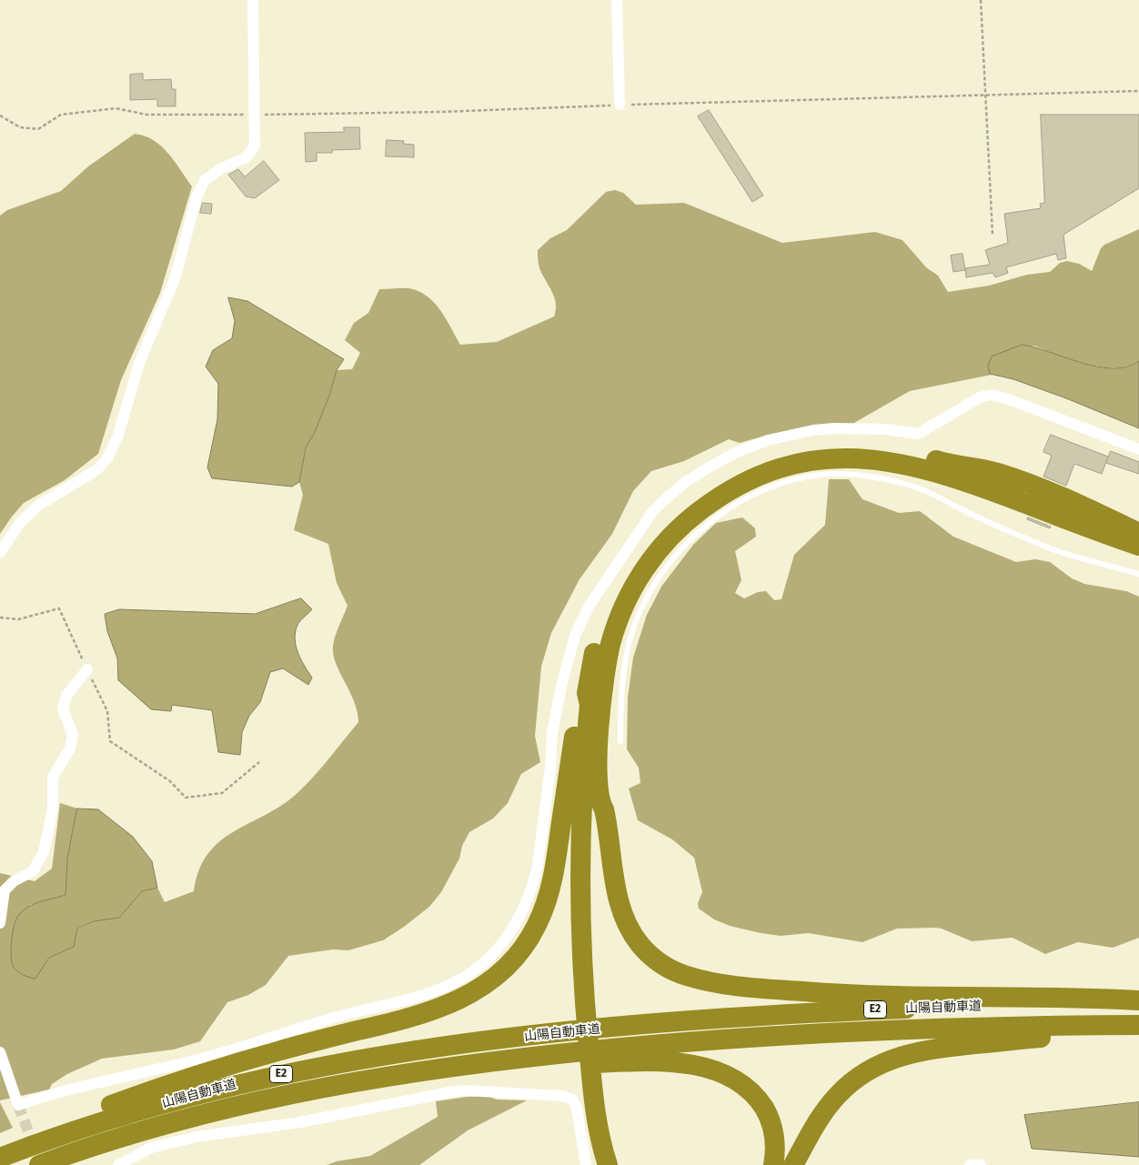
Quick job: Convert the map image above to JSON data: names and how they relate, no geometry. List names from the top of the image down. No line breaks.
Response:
{"streets":{"highway":["山陽自動車道","E2"]}}
